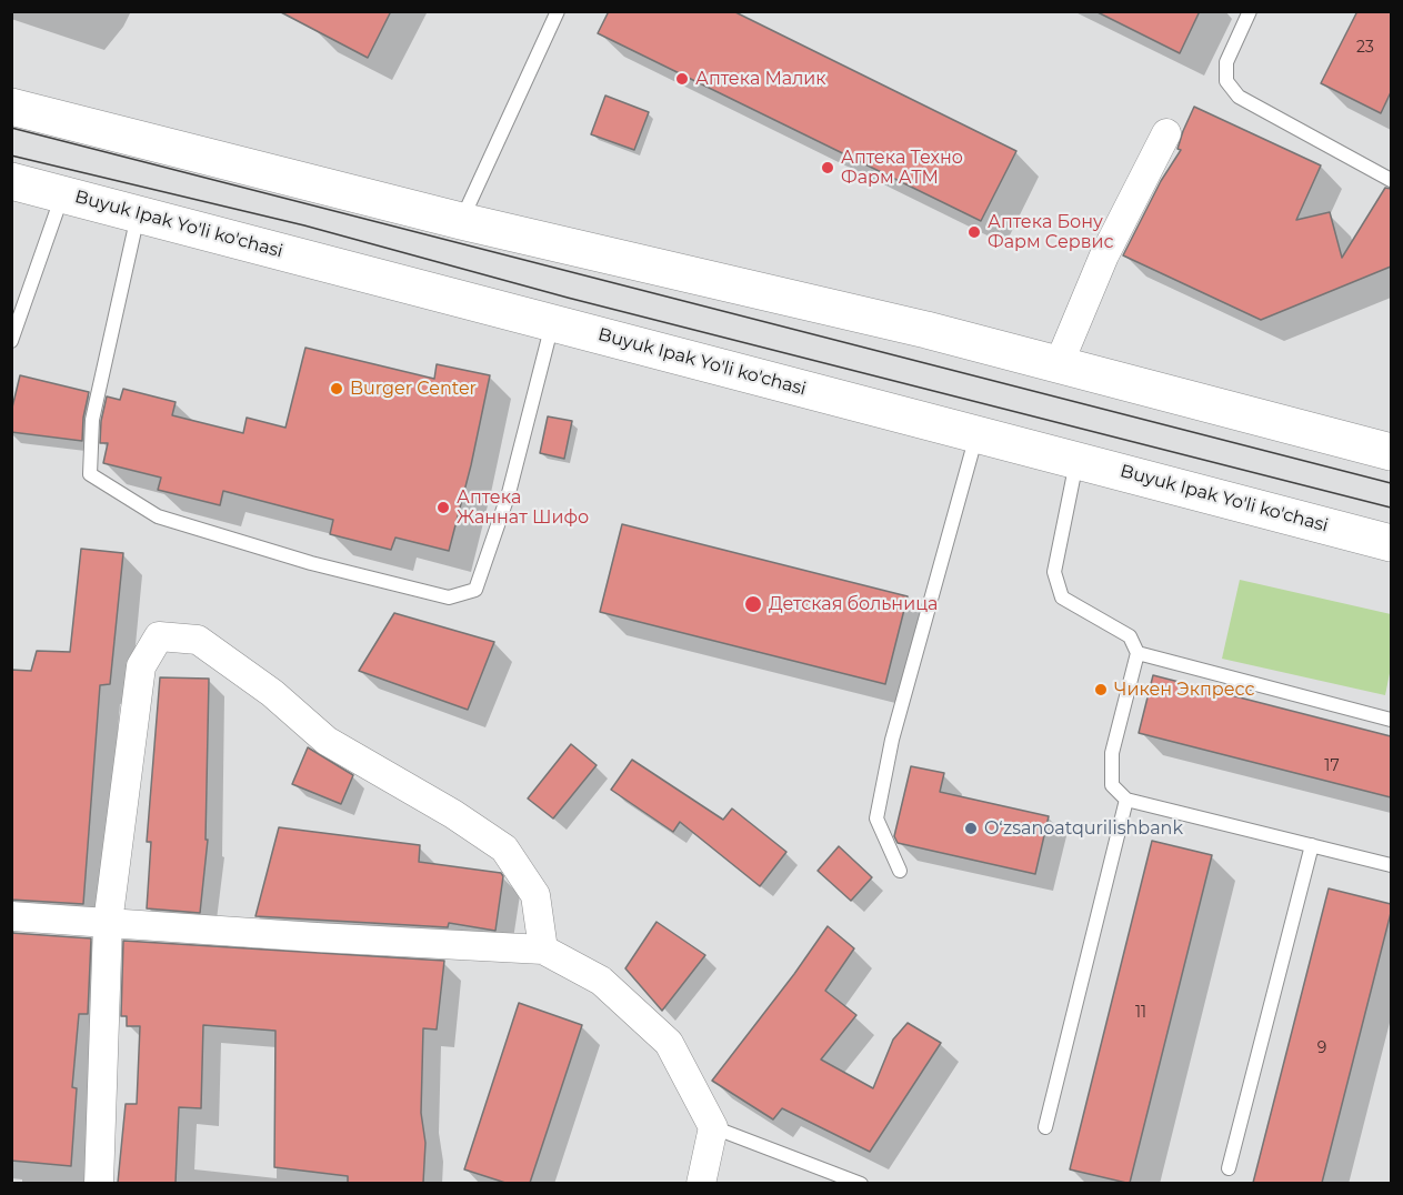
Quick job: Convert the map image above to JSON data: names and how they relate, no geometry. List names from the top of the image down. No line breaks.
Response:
{"streets":{"main road":["Buyuk Ipak Yo'li ko'chasi"]},"places":["Аптека Малик","Аптека Техно Фарм АТМ","Аптека Бону Фарм Сервис","Burger Center","Аптека Жаннат Шифо","Детская больница","Чикен Экпресс","Oʻzsanoatqurilishbank"],"house_numbers":["23","17","11","9"]}
